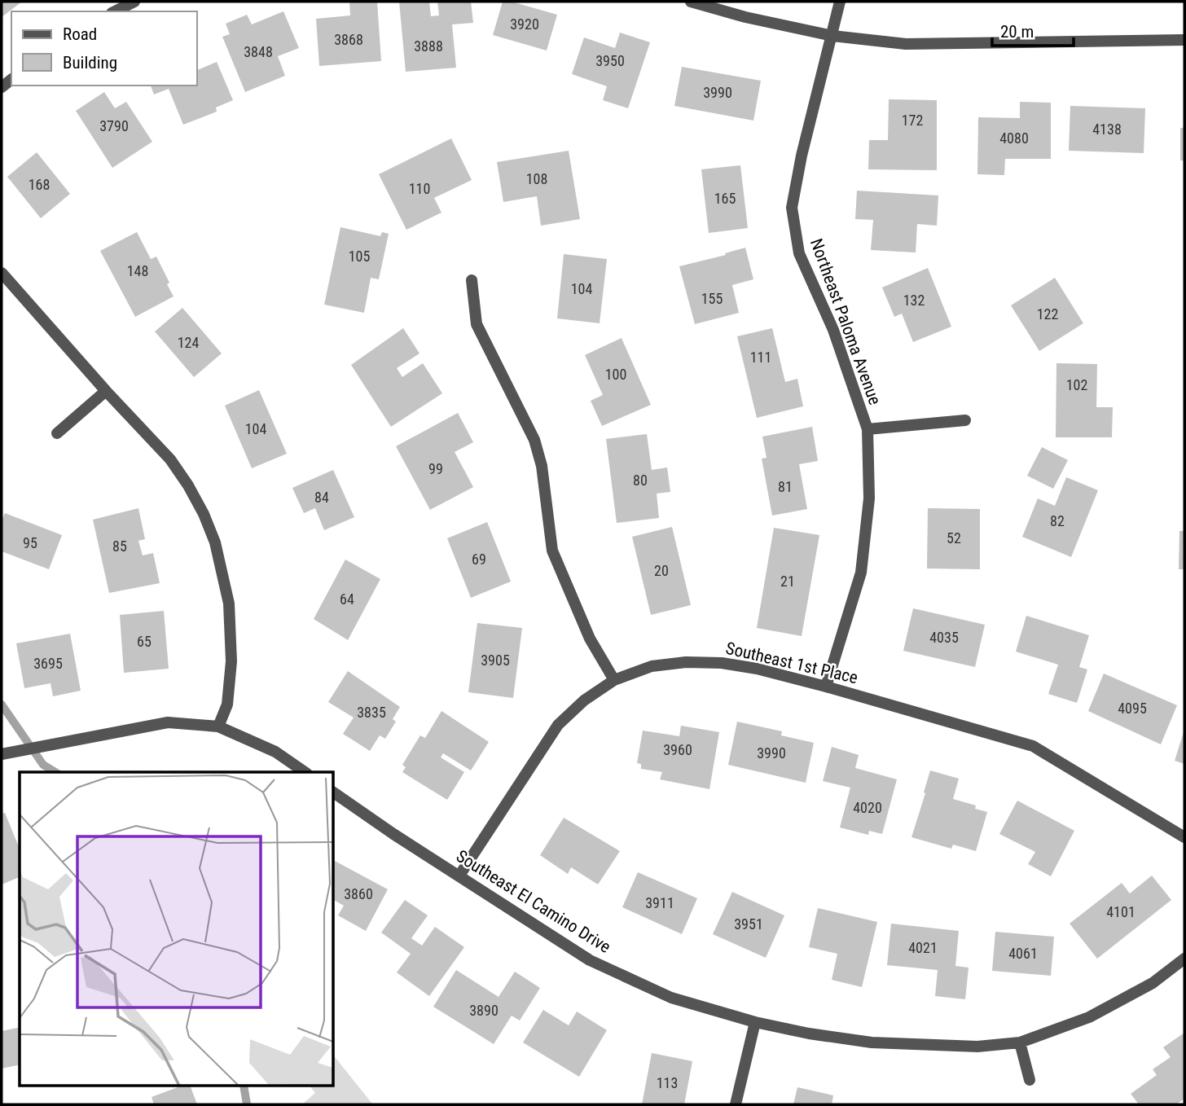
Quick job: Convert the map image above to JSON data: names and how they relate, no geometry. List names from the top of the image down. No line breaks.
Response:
{"streets":{"street":["Northeast Paloma Avenue","Southeast 1st Place","Southeast El Camino Drive"]},"crossings":[["Northeast Paloma Avenue","Southeast 1st Place"],["Southeast 1st Place","Southeast El Camino Drive"]],"house_numbers":["3920","3868","3888","3848","3950","3990","172","3790","4138","4080","108","168","110","165","105","148","104","155","132","122","124","111","100","102","104","99","80","81","84","82","52","95","85","69","20","21","64","4035","65","3905","3695","4095","3835","3960","3990","4020","3860","3911","4101","3951","4021","4061","3890","113"],"legend":["Road","Building"],"scale_bar":"20 m"}
